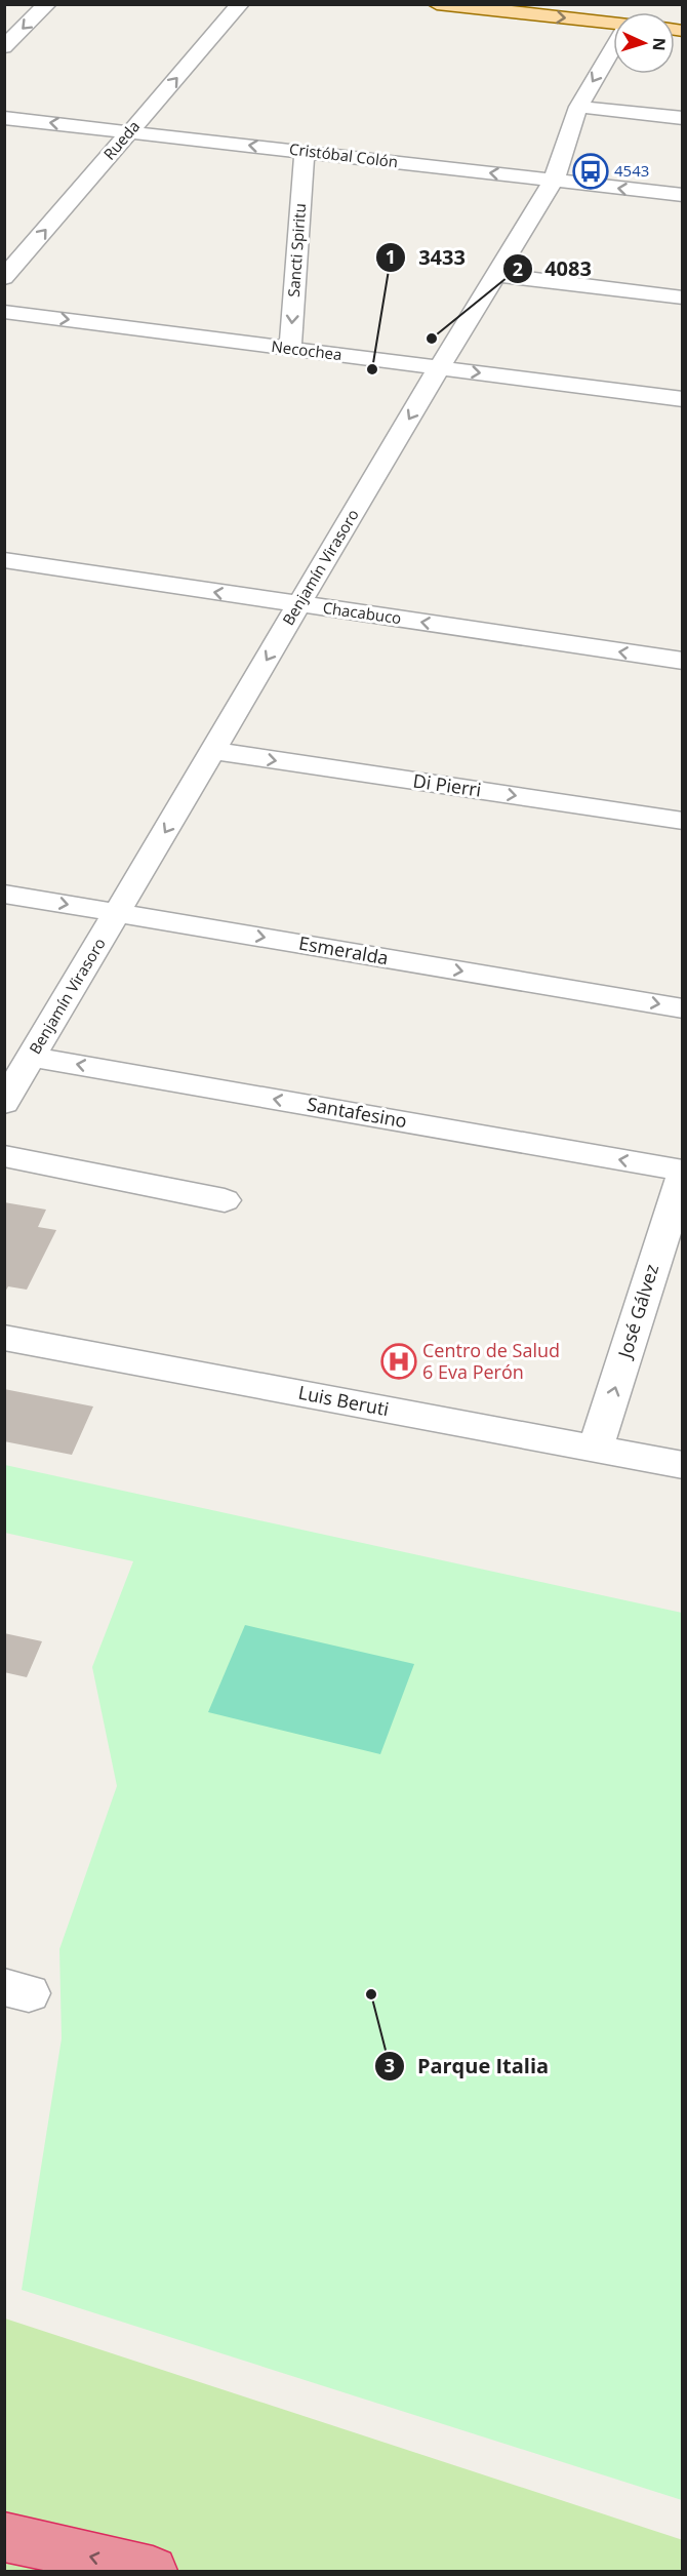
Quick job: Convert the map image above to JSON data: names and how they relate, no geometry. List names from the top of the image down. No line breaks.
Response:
{"streets":{"street":["Rueda","Cristóbal Colón","Sancti Spiritu","Necochea","Benjamín Virasoro","Chacabuco","Di Pierri","Esmeralda","Santafesino","José Gálvez","Luis Beruti"]},"crossings":[["Rueda","Cristóbal Colón"],["Cristóbal Colón","Sancti Spiritu"],["Cristóbal Colón","Benjamín Virasoro"],["Sancti Spiritu","Necochea"],["Necochea","Benjamín Virasoro"],["Benjamín Virasoro","Chacabuco"],["Benjamín Virasoro","Di Pierri"],["Benjamín Virasoro","Esmeralda"],["Benjamín Virasoro","Santafesino"],["Santafesino","José Gálvez"],["José Gálvez","Luis Beruti"]],"one_way":["Rueda","Sancti Spiritu","Benjamín Virasoro","Chacabuco","Di Pierri","José Gálvez"],"places":{"bus stop":["4543"],"other":["4083","3433","Parque Italia"],"hospital":["Centro de Salud 6 Eva Perón"]},"north":"right"}
